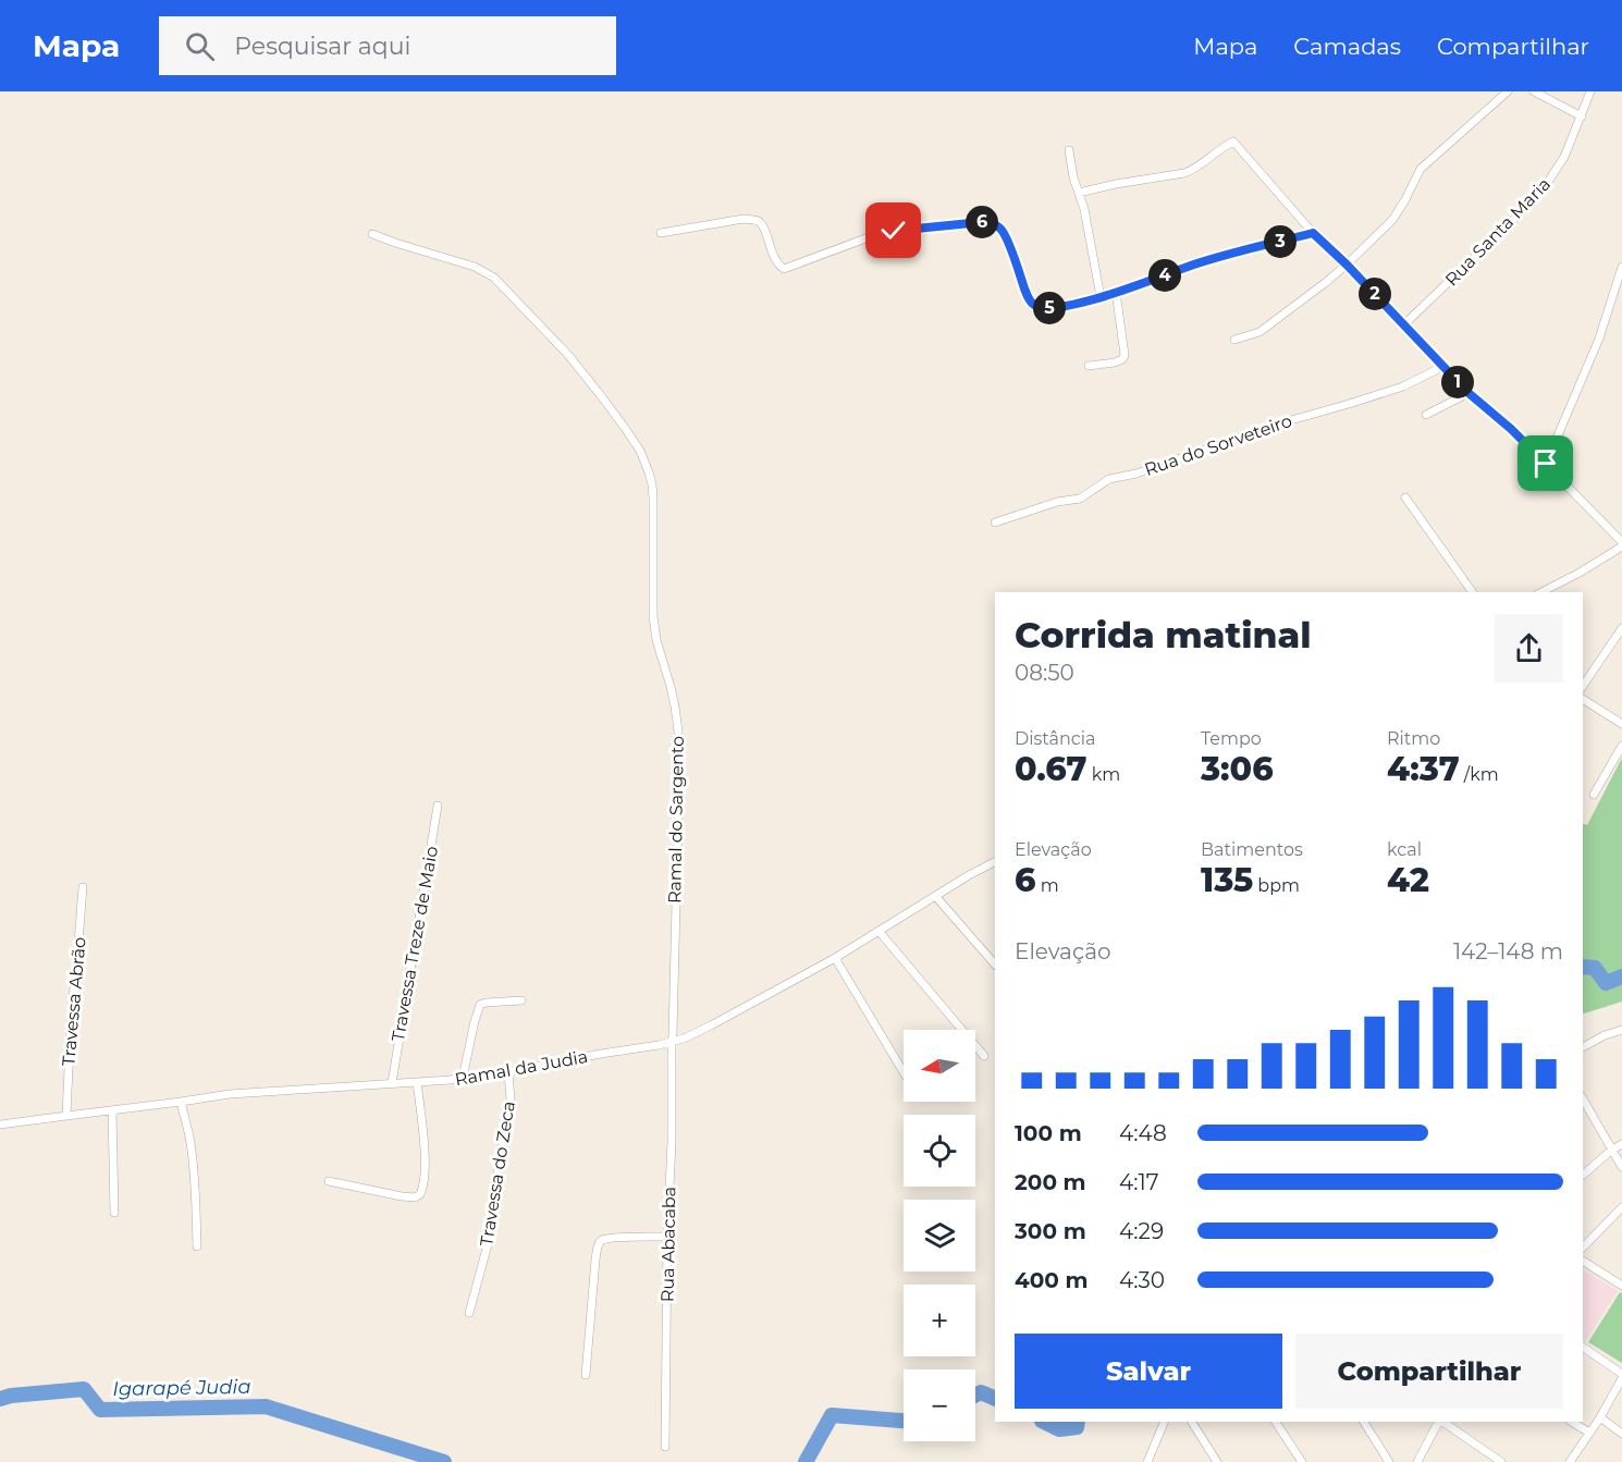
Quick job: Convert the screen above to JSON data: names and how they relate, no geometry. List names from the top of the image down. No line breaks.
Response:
{"streets":{"street":["Rua Santa Maria","Rua do Sorveteiro","Ramal do Sargento","Travessa Treze de Maio","Travessa Abrão","Ramal da Judia","Travessa do Zeca","Rua Abacaba"]},"crossings":[["Ramal do Sargento","Ramal da Judia"],["Ramal do Sargento","Rua Abacaba"],["Travessa Treze de Maio","Ramal da Judia"],["Travessa Abrão","Ramal da Judia"],["Ramal da Judia","Travessa do Zeca"],["Ramal da Judia","Rua Abacaba"]],"water":["Igarapé Judia"],"north":"left","page":{"header":"Mapa","search":"Pesquisar aqui","nav":["Mapa","Camadas","Compartilhar"],"pins":["6","3","4","2","5","1"],"heading":["Corrida matinal","08:50"],"stats":[["Distância","0.67 km"],["Tempo","3:06"],["Ritmo","4:37 /km"],["Elevação","6 m"],["Batimentos","135 bpm"],["kcal","42"]],"chart":["Elevação","142–148 m"],"map_buttons":["+","−"],"list":[{"name":"100 m","note":"4:48"},{"name":"200 m","note":"4:17"},{"name":"300 m","note":"4:29"},{"name":"400 m","note":"4:30"}],"buttons":["Salvar","Compartilhar"]}}
